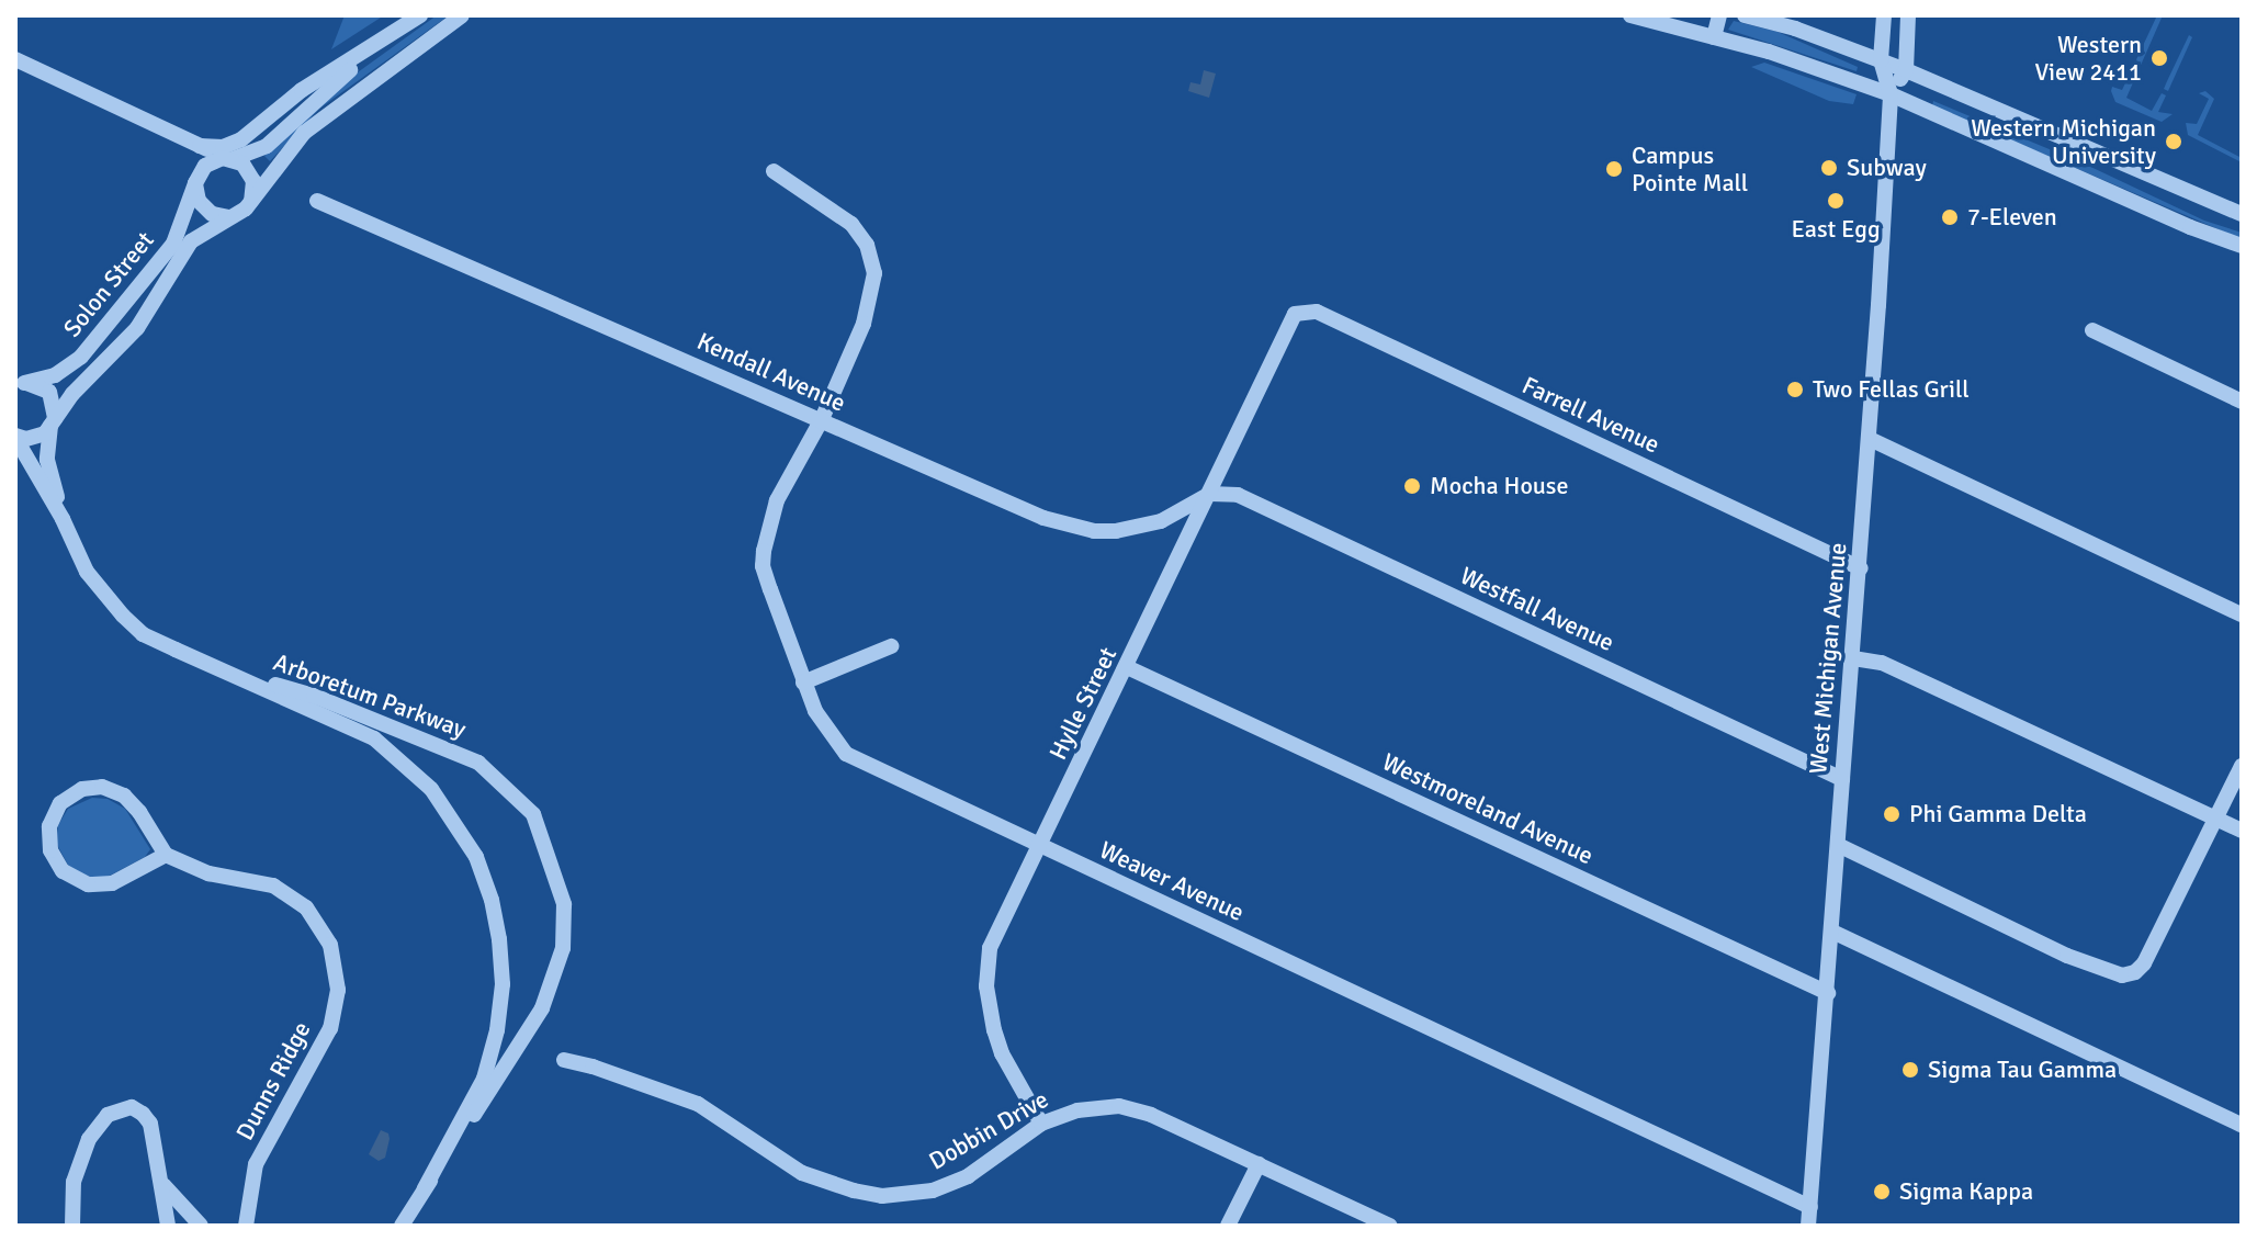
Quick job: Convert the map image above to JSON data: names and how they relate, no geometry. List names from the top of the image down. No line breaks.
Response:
{"streets":{"street":["Solon Street","Kendall Avenue","Farrell Avenue","Westfall Avenue","West Michigan Avenue","Arboretum Parkway","Hylle Street","Westmoreland Avenue","Weaver Avenue","Dunns Ridge","Dobbin Drive"]},"crossings":[["Solon Street","Arboretum Parkway"],["Kendall Avenue","Westfall Avenue"],["Kendall Avenue","Hylle Street"],["Kendall Avenue","Weaver Avenue"],["Farrell Avenue","West Michigan Avenue"],["Farrell Avenue","Hylle Street"],["Westfall Avenue","West Michigan Avenue"],["Westfall Avenue","Hylle Street"],["West Michigan Avenue","Westmoreland Avenue"],["West Michigan Avenue","Weaver Avenue"],["Hylle Street","Westmoreland Avenue"],["Hylle Street","Weaver Avenue"],["Hylle Street","Dobbin Drive"]],"places":["Western View 2411","Western Michigan University","Subway","Campus Pointe Mall","East Egg","7-Eleven","Two Fellas Grill","Mocha House","Phi Gamma Delta","Sigma Tau Gamma","Sigma Kappa"]}
